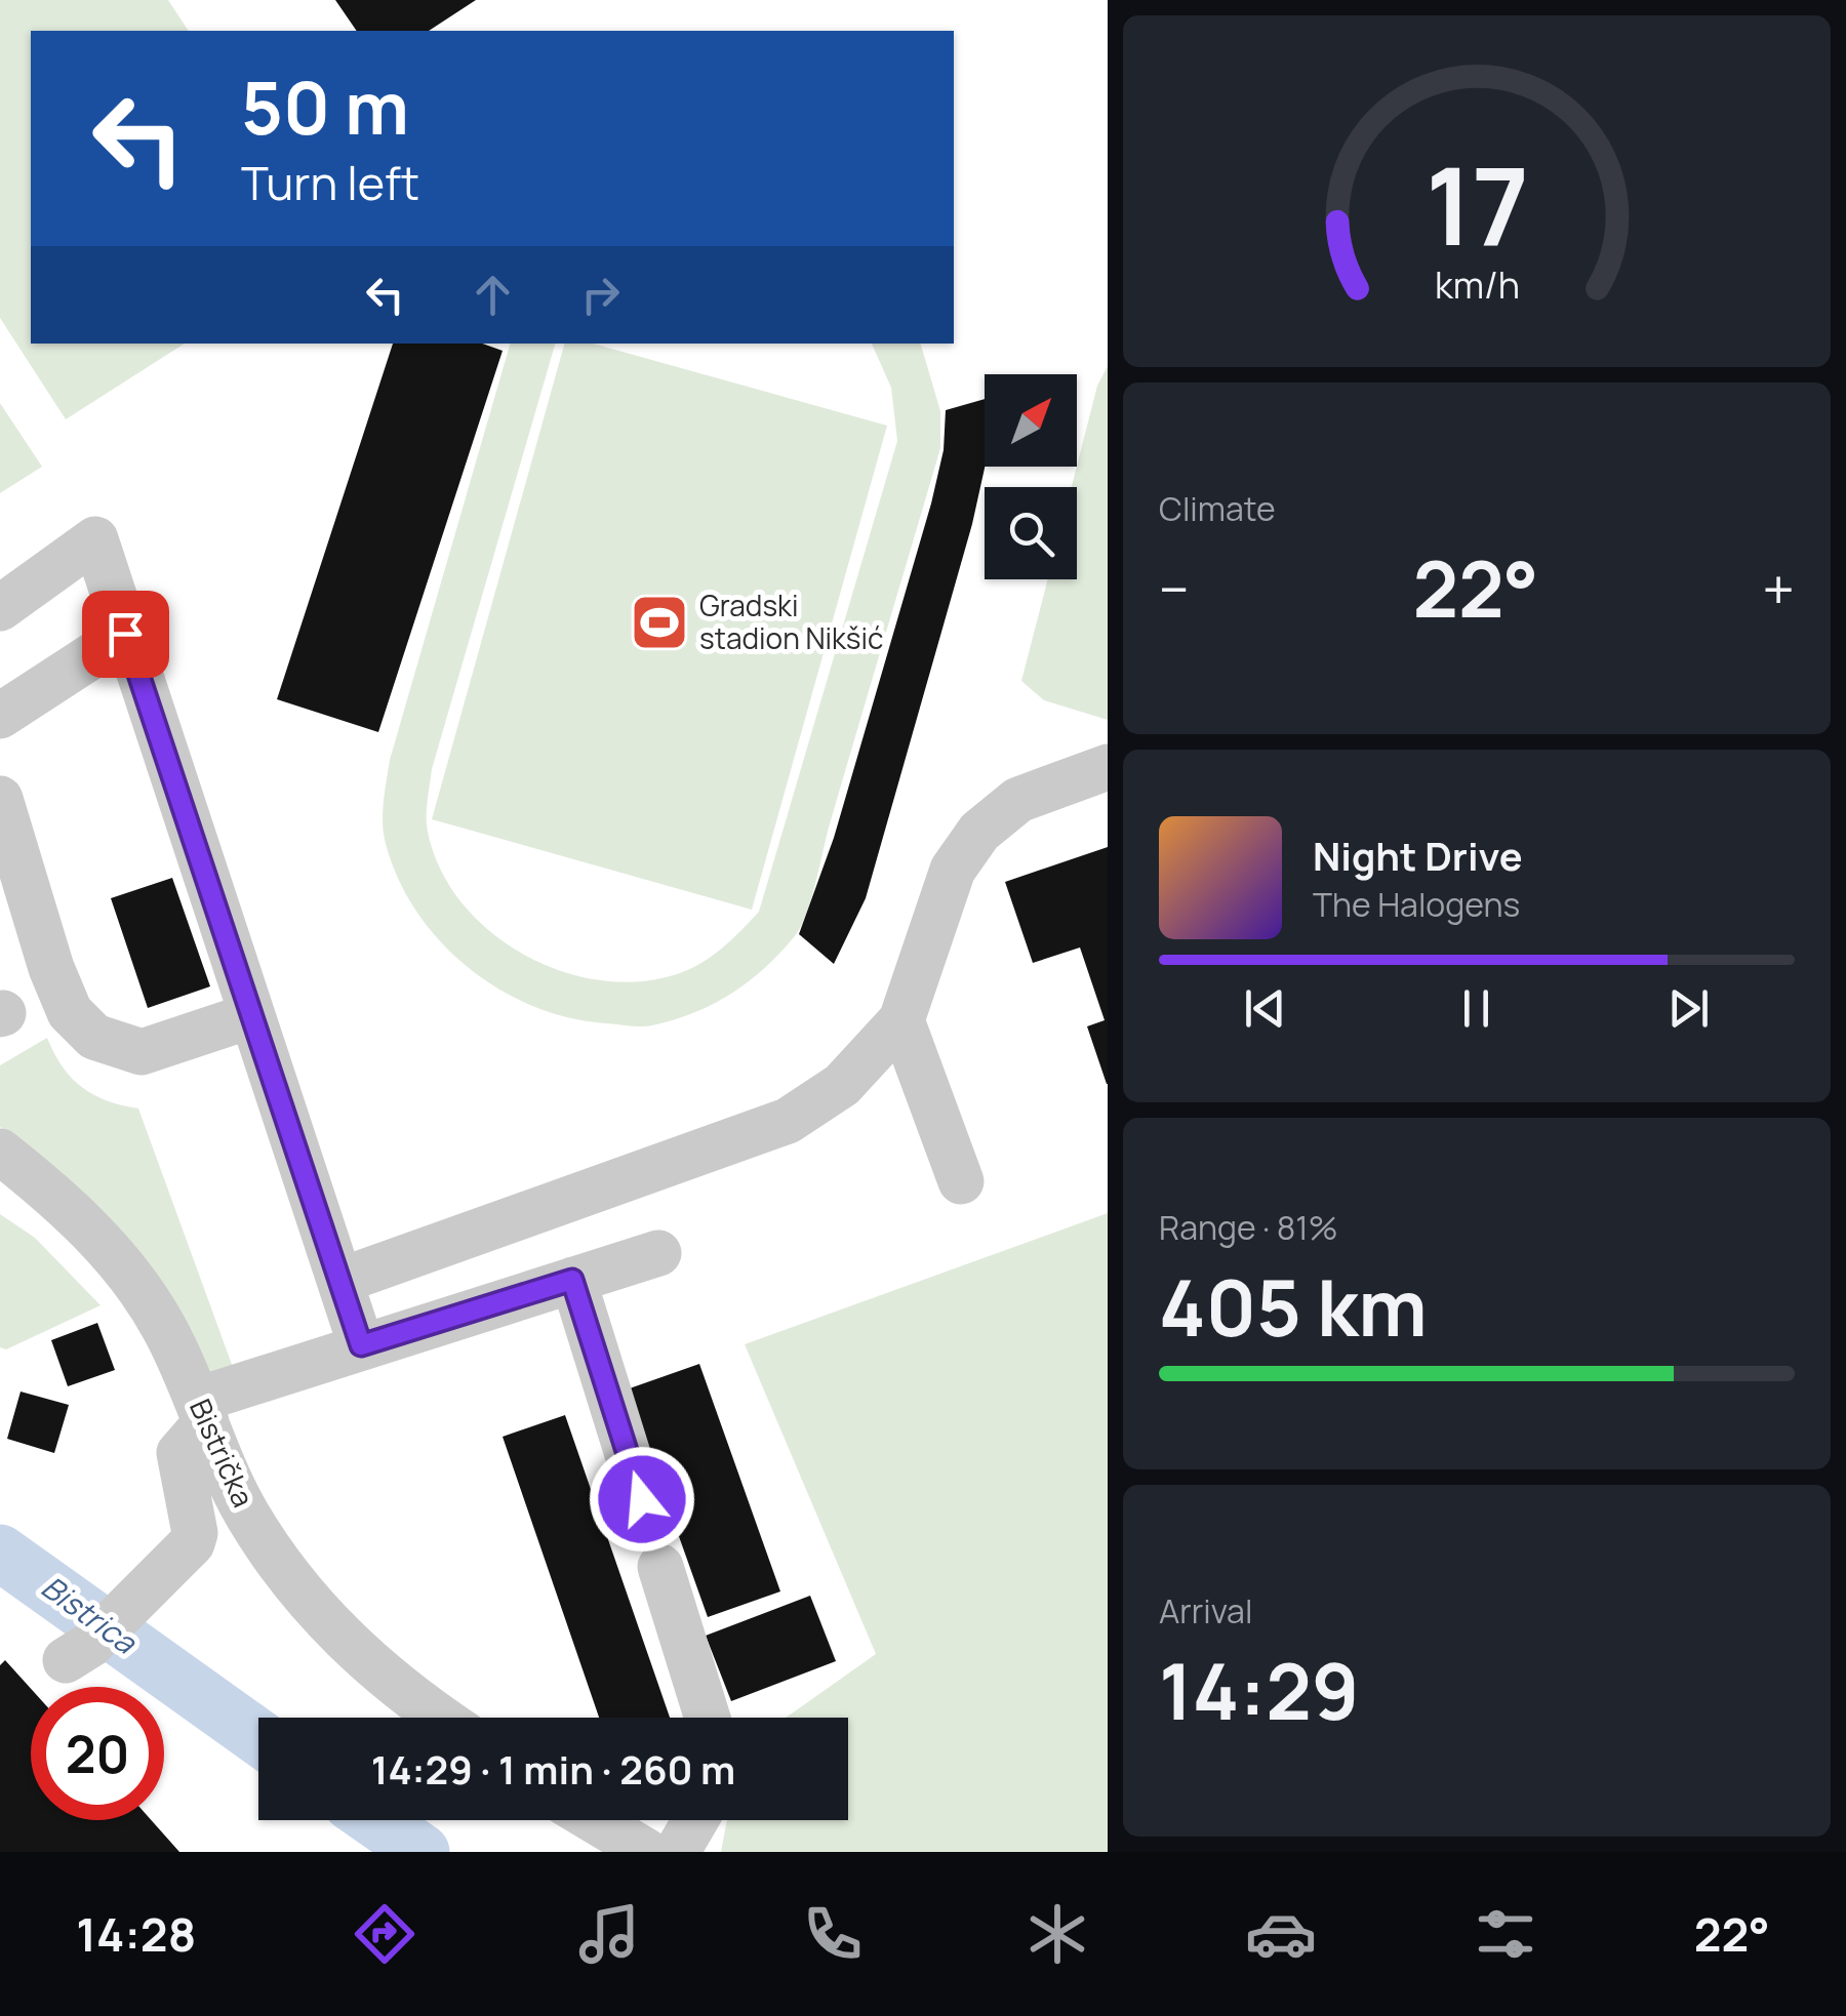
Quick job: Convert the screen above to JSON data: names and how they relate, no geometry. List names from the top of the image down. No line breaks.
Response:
{"streets":{"street":["Bistrička"]},"water":["Bistrica"],"places":{"sports":["Gradski stadion Nikšić"]},"north":"top right","page":{"turn":["50 m","Turn left"],"tile":["Climate",["Range · 81%","405 km"],["Arrival","14:29"]],"heat":["−","22°","+"],"song":["Night Drive","The Halogens"],"limit":"20","trip":"14:29 · 1 min · 260 m","tabs":["14:28","22°"],"gauge":["17","km/h"]}}
